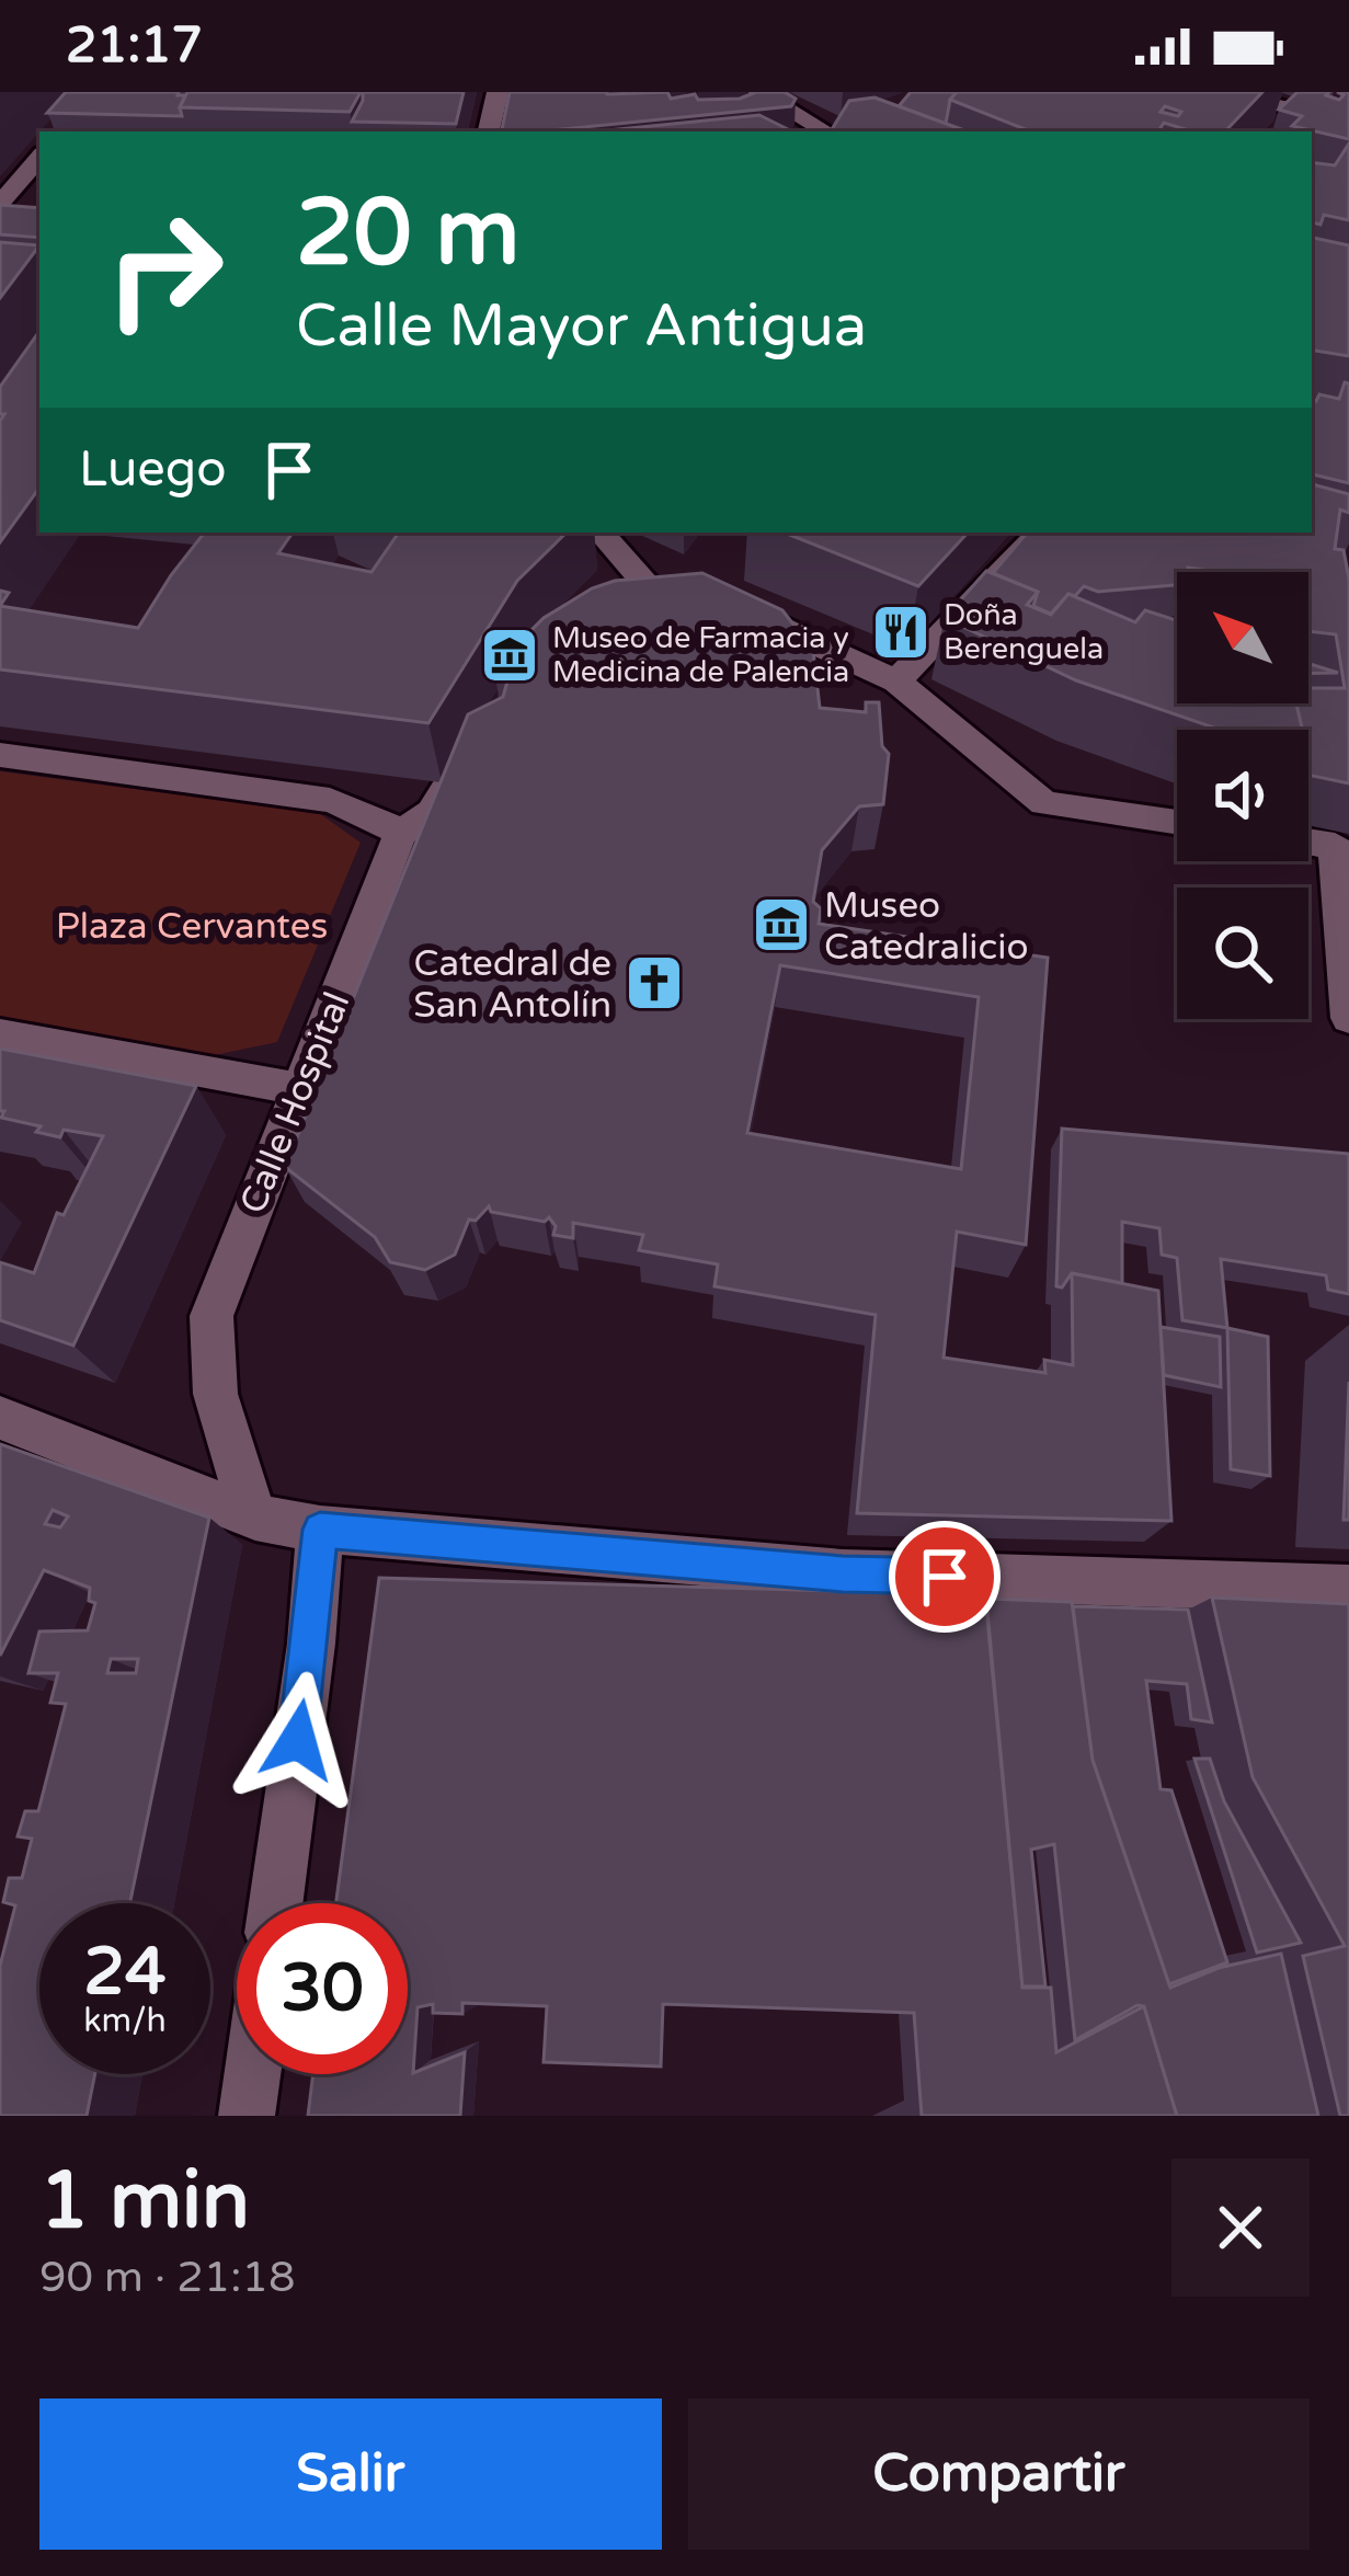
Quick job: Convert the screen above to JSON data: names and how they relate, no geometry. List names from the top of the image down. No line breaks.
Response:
{"streets":{"street":["Calle Hospital"]},"parks":["Plaza Cervantes"],"places":{"restaurant":["Doña Berenguela"],"museum":["Museo de Farmacia y Medicina de Palencia","Museo Catedralicio"],"church":["Catedral de San Antolín"]},"north":"top left","page":{"status":"21:17","turn":["20 m","Calle Mayor Antigua"],"then":"Luego","speed":"24 km/h","limit":"30","heading":["1 min","90 m · 21:18"],"buttons":["Salir","Compartir"]}}
